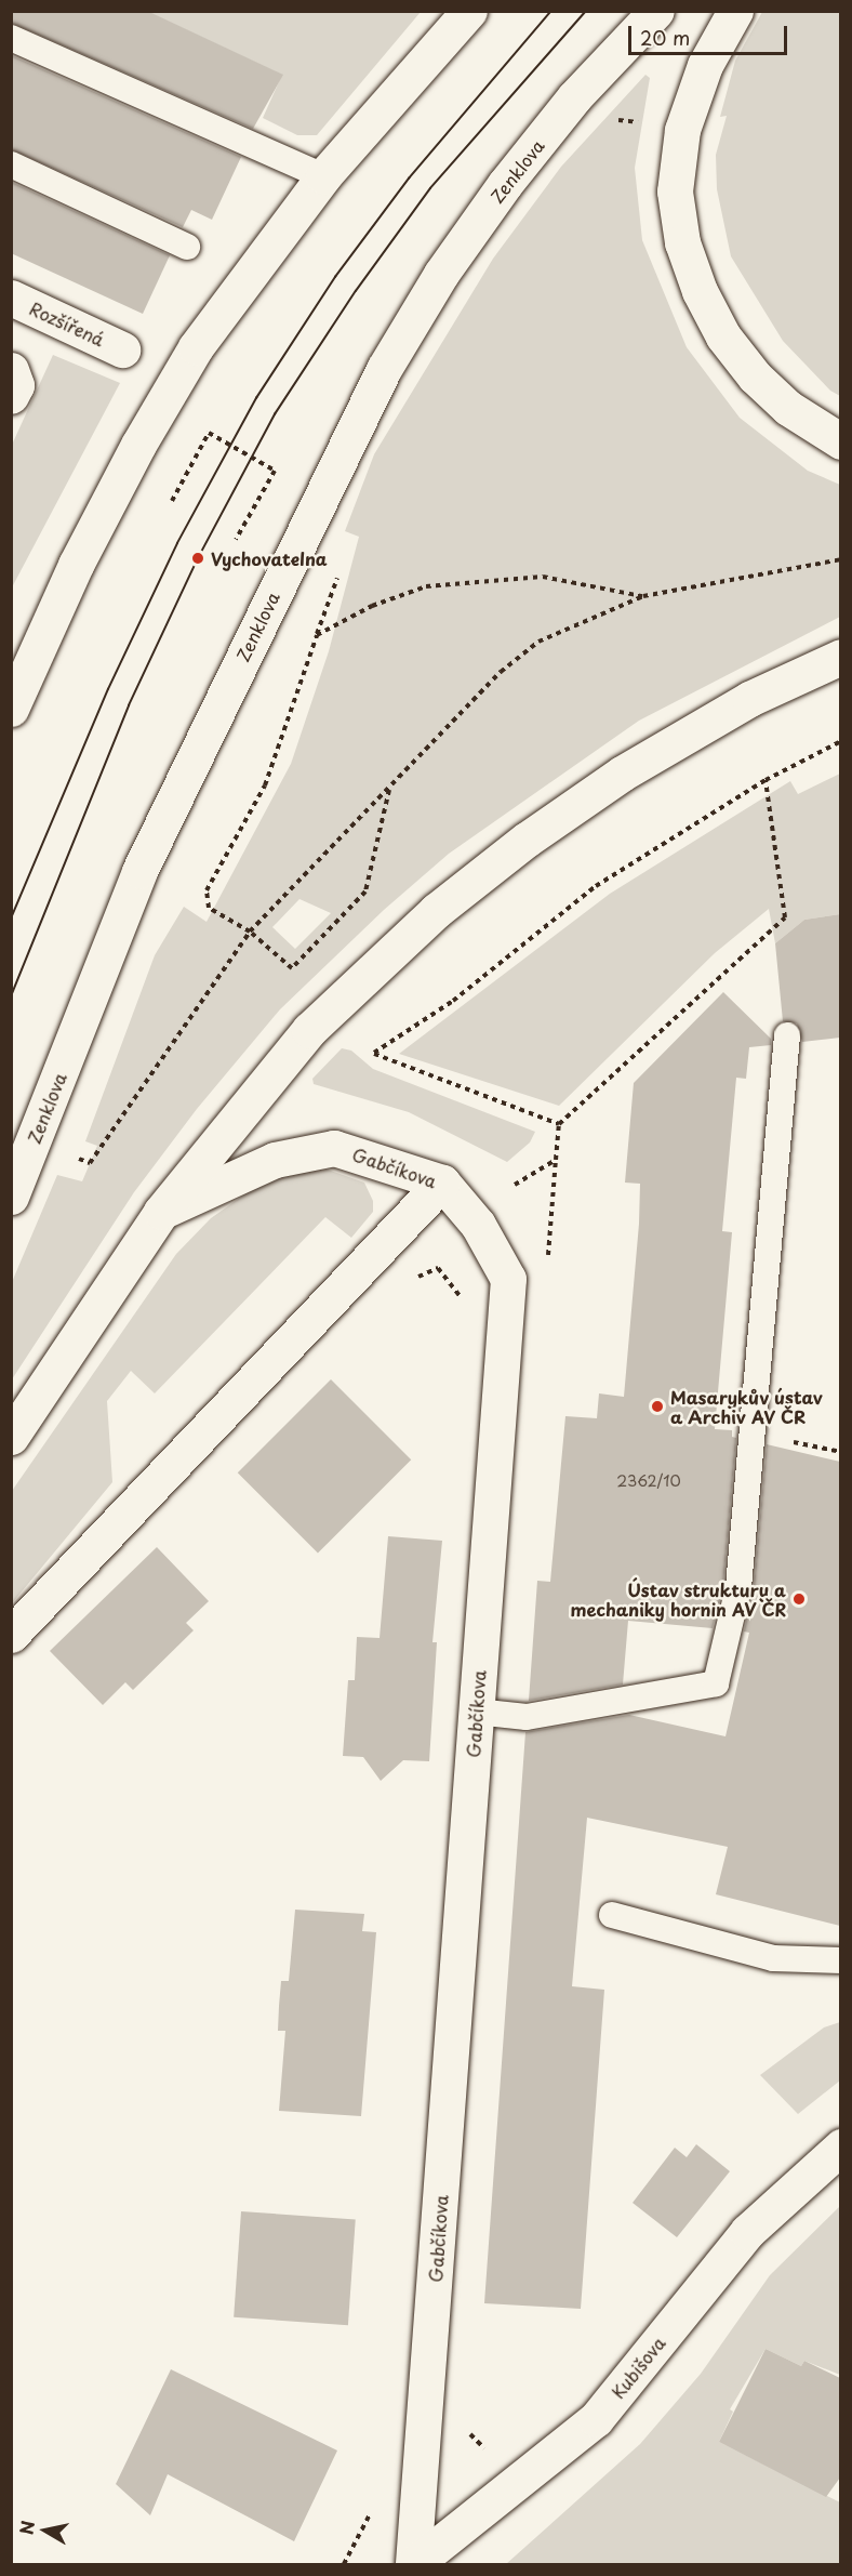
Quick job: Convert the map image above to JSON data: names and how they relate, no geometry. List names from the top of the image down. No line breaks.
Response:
{"streets":{"main road":["Zenklova","Rozšířená","Gabčíkova","Kubišova"]},"crossings":[["Gabčíkova","Kubišova"]],"places":["Vychovatelna","Masarykův ústav a Archiv AV ČR","Ústav struktury a mechaniky hornin AV ČR"],"house_numbers":["2362/10"],"scale_bar":"20 m","north":"left"}
